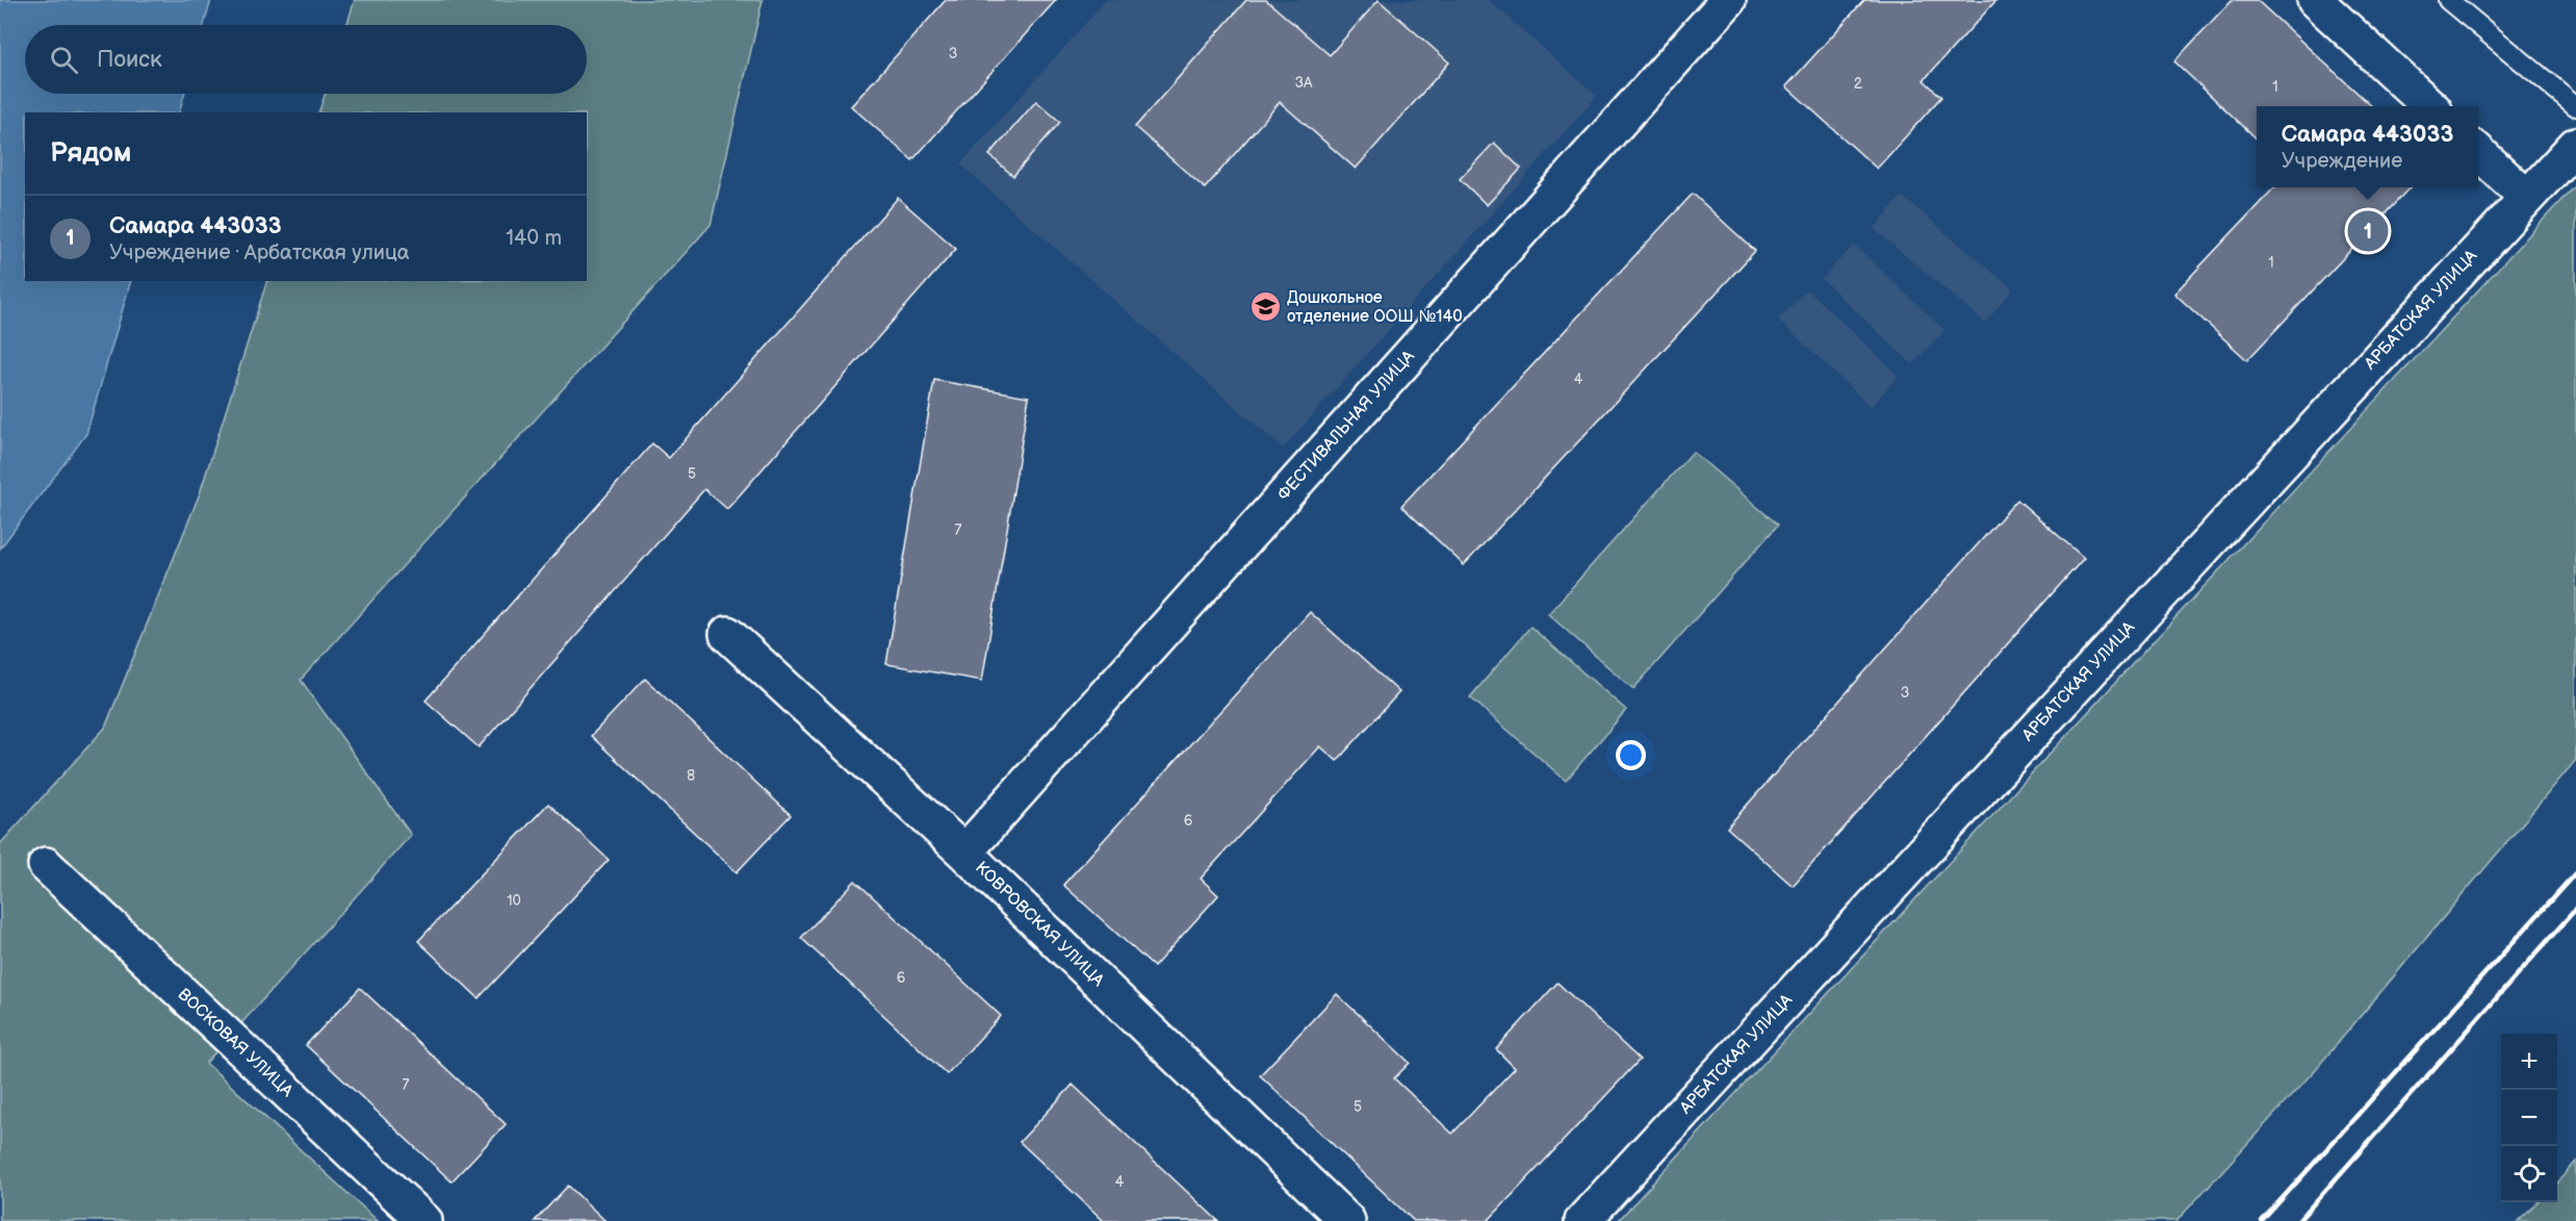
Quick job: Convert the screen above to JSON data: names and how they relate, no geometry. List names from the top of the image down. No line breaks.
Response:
{"streets":{"street":["АРБАТСКАЯ УЛИЦА","ФЕСТИВАЛЬНАЯ УЛИЦА","КОВРОВСКАЯ УЛИЦА","ВОСКОВАЯ УЛИЦА"]},"crossings":[["ФЕСТИВАЛЬНАЯ УЛИЦА","КОВРОВСКАЯ УЛИЦА"]],"places":{"school or university":["Дошкольное отделение ООШ №140"]},"house_numbers":["3","3А","2","1","1","4","5","7","3","8","6","10","6","7","5","4"],"page":{"search":"Поиск","popup":["Самара 443033","Учреждение"],"heading":"Рядом","list":[{"mark":"1","name":"Самара 443033","note":"Учреждение · Арбатская улица","value":"140 m"}],"pins":"1","map_buttons":["+","−"]}}
